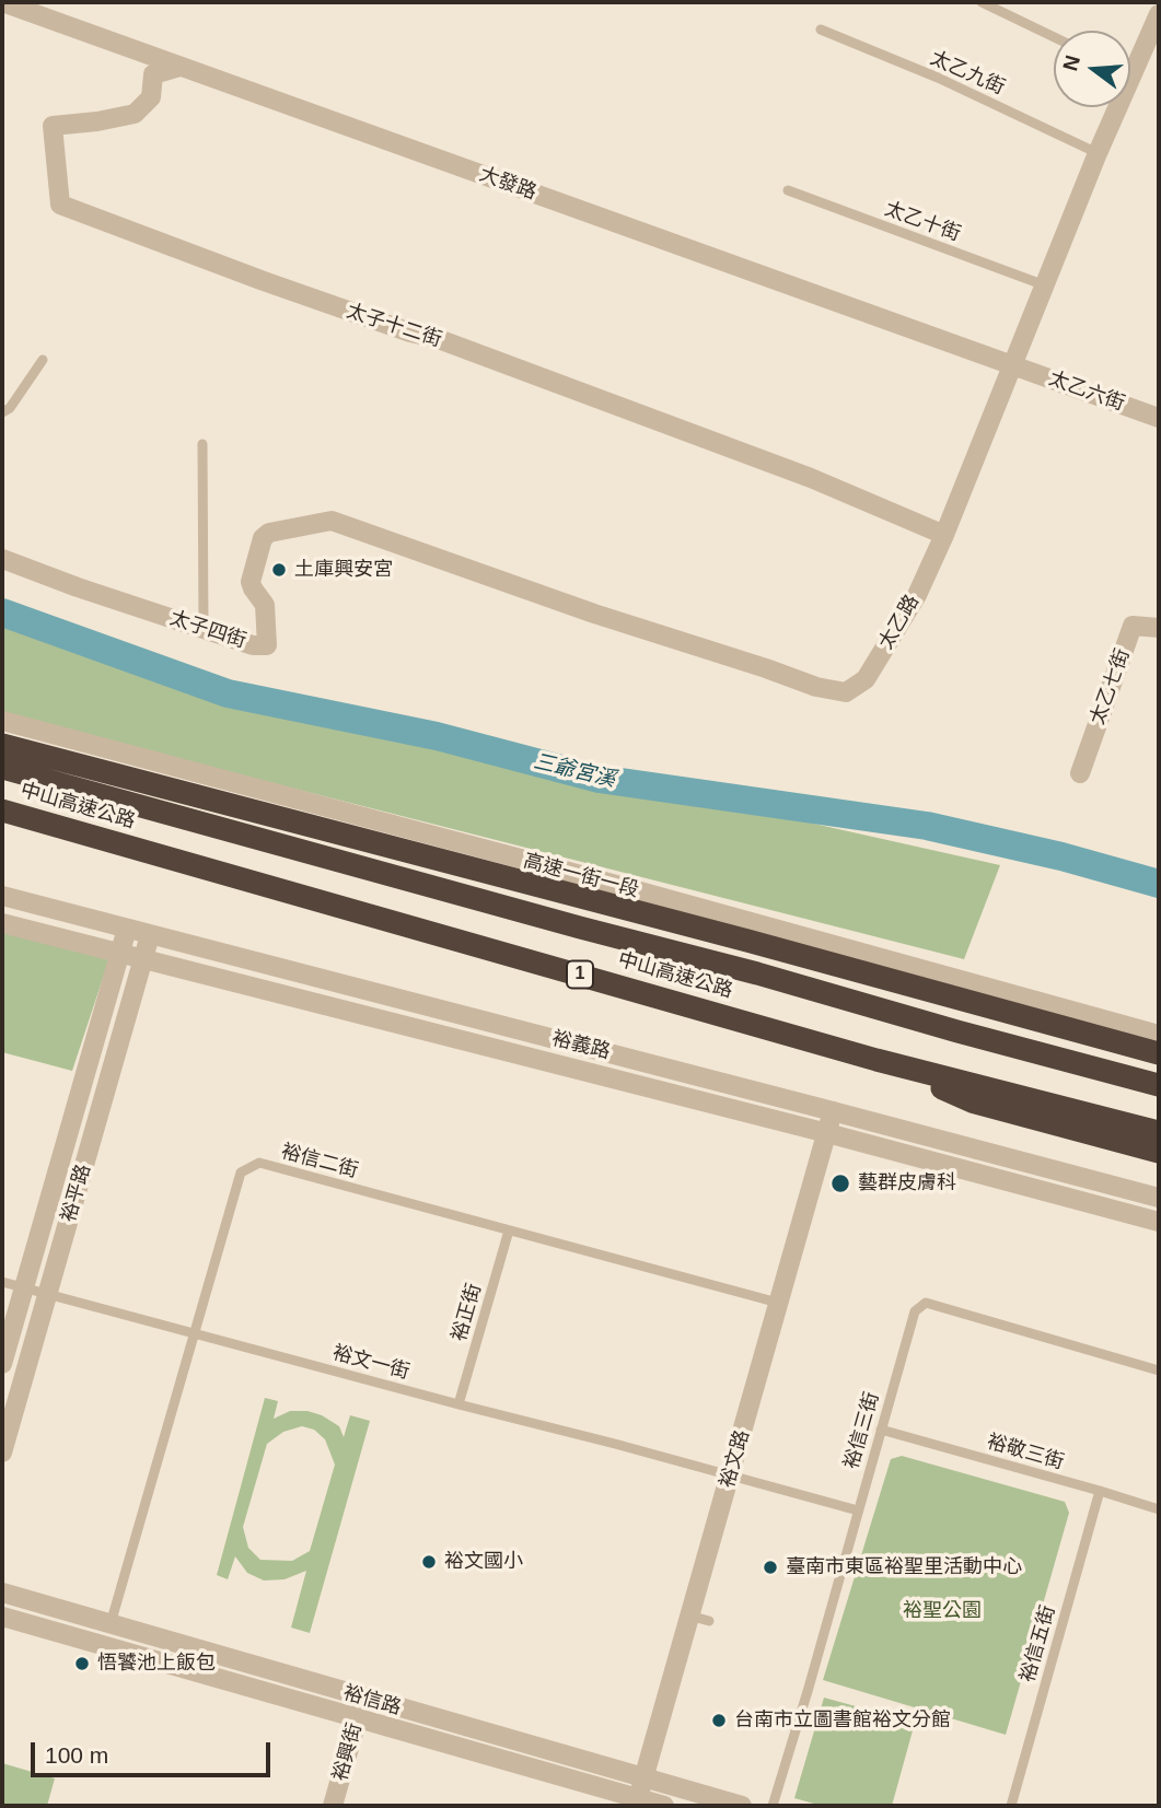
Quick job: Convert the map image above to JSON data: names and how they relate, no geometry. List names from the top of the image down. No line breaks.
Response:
{"streets":{"highway":["中山高速公路","1"],"street":["大發路","太子十二街","太乙六街","太乙路","太子四街","太乙七街","高速一街一段","裕義路","裕平路","裕文路","裕信路","裕興街"],"lane":["太乙九街","太乙十街","裕信二街","裕正街","裕文一街","裕信三街","裕敬三街","裕信五街"]},"crossings":[["太乙九街","太乙路"],["大發路","太子十二街"],["大發路","太乙六街"],["大發路","太乙路"],["太乙十街","太乙路"],["太子十二街","太乙路"],["太乙六街","太乙路"],["太乙路","太子四街"],["裕義路","裕平路"],["裕義路","裕文路"],["裕信二街","裕正街"],["裕信二街","裕文一街"],["裕信二街","裕文路"],["裕信二街","裕信路"],["裕平路","裕文一街"],["裕正街","裕文一街"],["裕文一街","裕信三街"],["裕文一街","裕文路"],["裕信三街","裕敬三街"],["裕敬三街","裕信五街"],["裕文路","裕信路"],["裕信路","裕興街"]],"water":["三爺宮溪"],"parks":["裕聖公園"],"places":["土庫興安宮","藝群皮膚科","裕文國小","臺南市東區裕聖里活動中心","悟饕池上飯包","台南市立圖書館裕文分館"],"scale_bar":"100 m","north":"left"}
